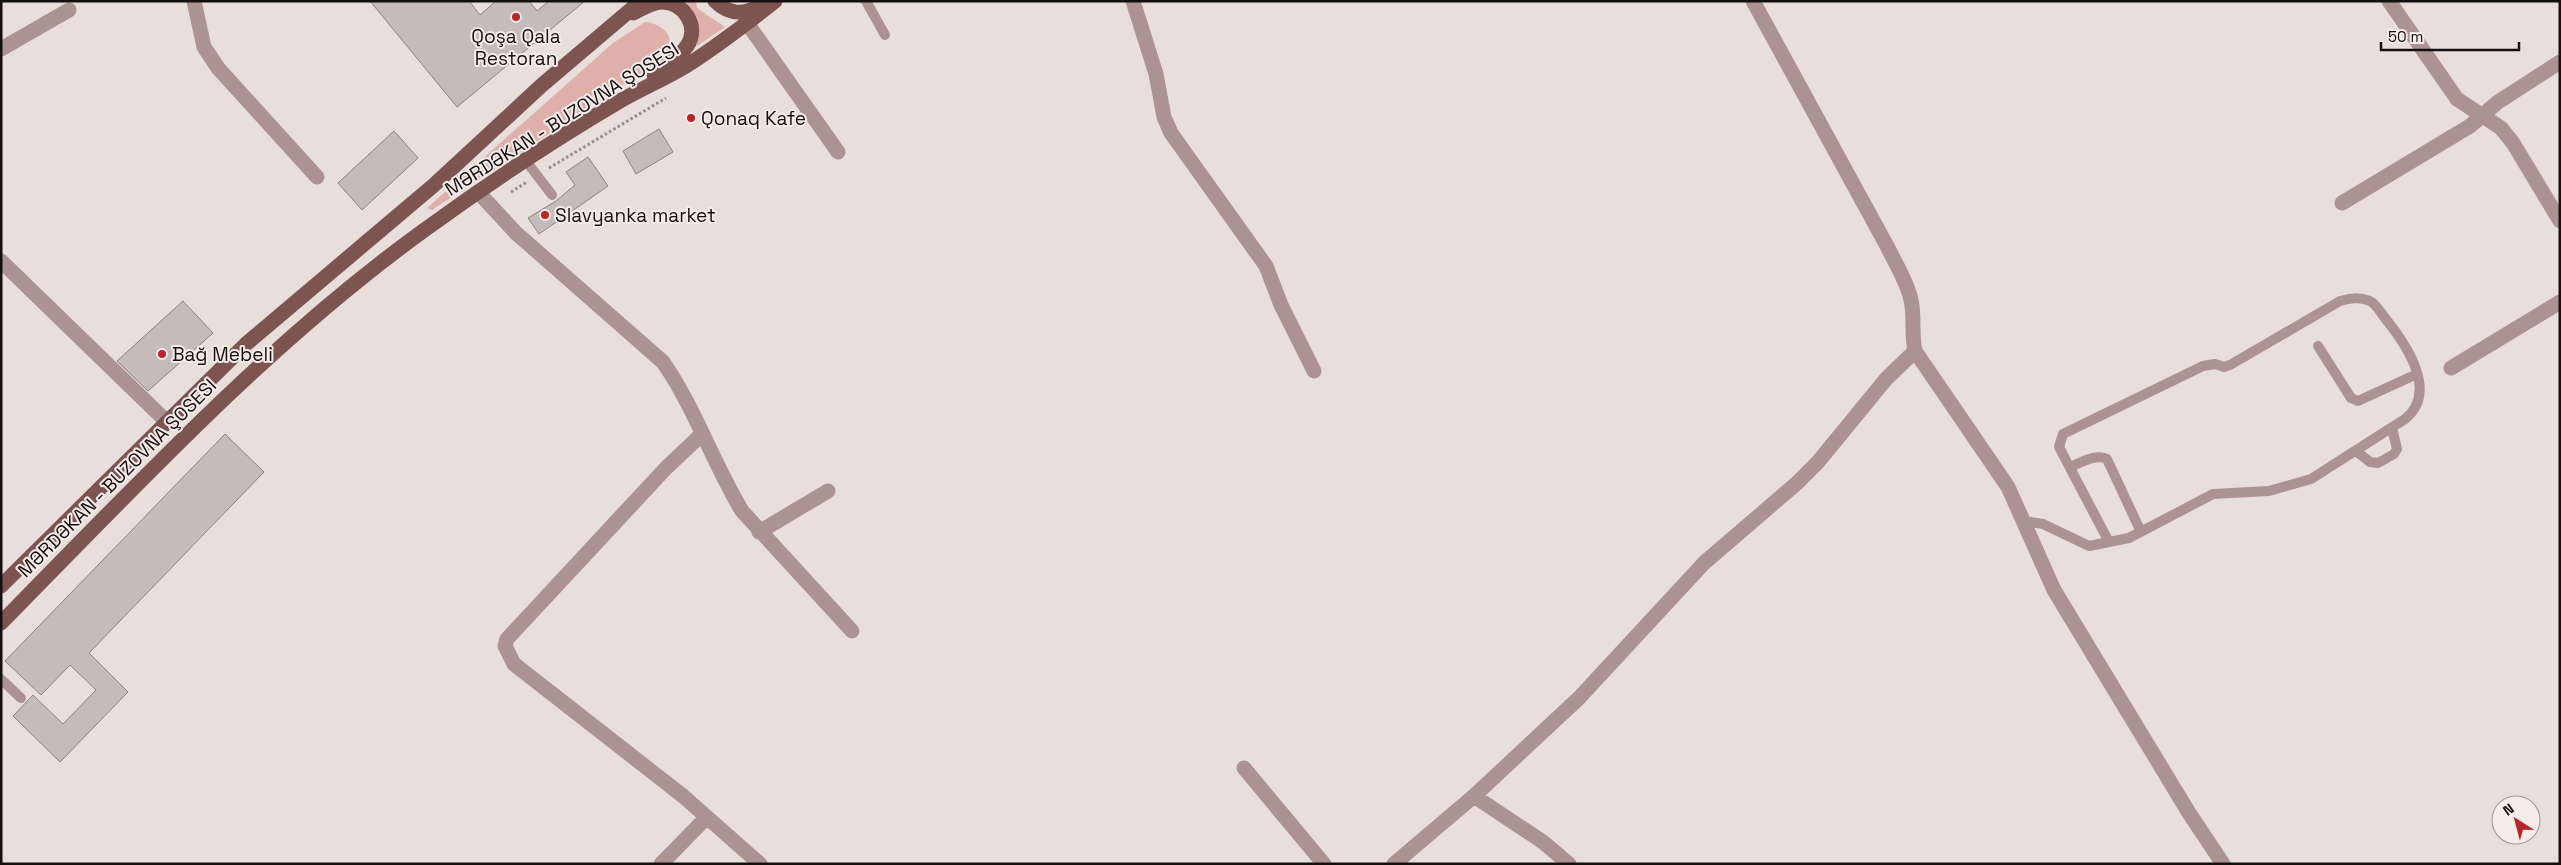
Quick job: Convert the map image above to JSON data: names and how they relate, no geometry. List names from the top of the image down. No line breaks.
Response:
{"streets":{"main road":["MƏRDƏKAN - BUZOVNA ŞOSESI"]},"places":["Qoşa Qala Restoran","Qonaq Kafe","Slavyanka market","Bağ Mebeli"],"scale_bar":"50 m","north":"top left"}
